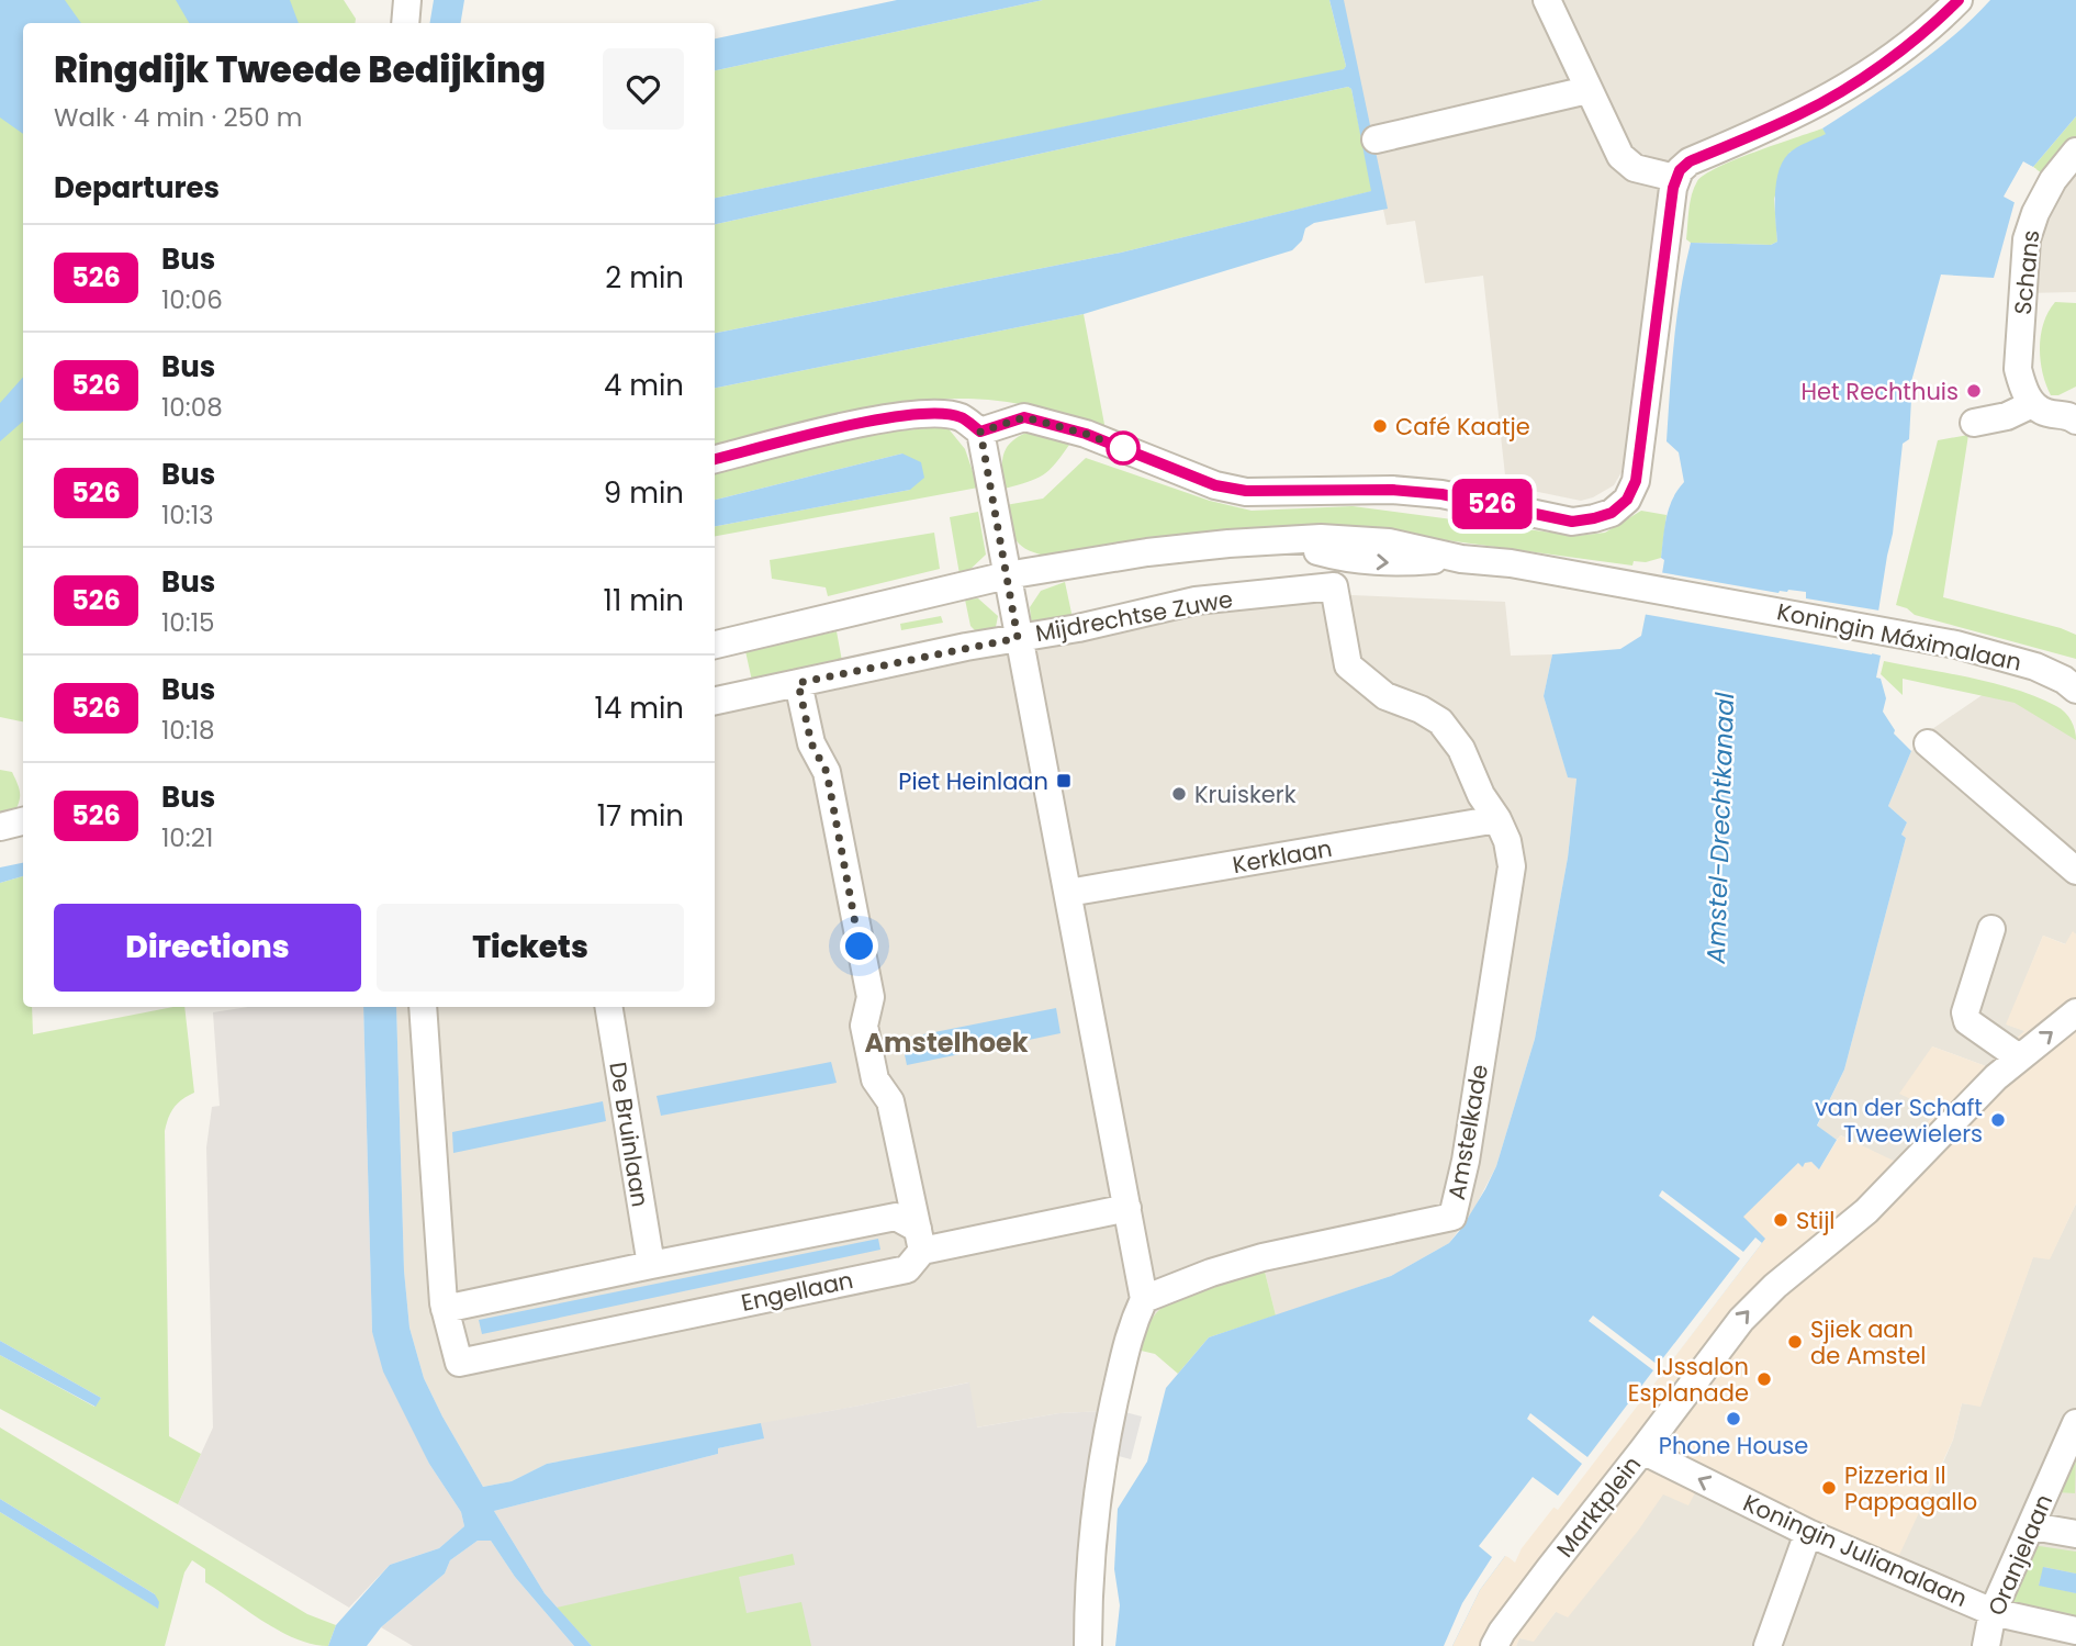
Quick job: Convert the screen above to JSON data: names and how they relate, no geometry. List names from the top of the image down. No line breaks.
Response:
{"streets":{"street":["Schans","Mijdrechtse Zuwe","Koningin Máximalaan","Kerklaan","Amstelkade","De Bruinlaan","Engellaan","Marktplein","Koningin Julianalaan","Oranjelaan"]},"crossings":[["Mijdrechtse Zuwe","Amstelkade"],["Kerklaan","Amstelkade"],["De Bruinlaan","Engellaan"],["Marktplein","Koningin Julianalaan"],["Koningin Julianalaan","Oranjelaan"]],"one_way":["Marktplein","Koningin Julianalaan"],"districts":["Amstelhoek"],"water":["Amstel-Drechtkanaal"],"places":{"other":["Het Rechthuis","Café Kaatje","Kruiskerk","van der Schaft Tweewielers","Stijl","Sjiek aan de Amstel","IJssalon Esplanade","Phone House","Pizzeria Il Pappagallo"],"transit":["Piet Heinlaan"]},"lines":["bus line 526"],"page":{"on_map":"526","heading":[["Ringdijk Tweede Bedijking","Walk · 4 min · 250 m"],"Departures"],"list":[{"mark":"526","name":"Bus","note":"10:06","value":"2 min"},{"mark":"526","name":"Bus","note":"10:08","value":"4 min"},{"mark":"526","name":"Bus","note":"10:13","value":"9 min"},{"mark":"526","name":"Bus","note":"10:15","value":"11 min"},{"mark":"526","name":"Bus","note":"10:18","value":"14 min"},{"mark":"526","name":"Bus","note":"10:21","value":"17 min"}],"buttons":["Directions","Tickets"]}}
